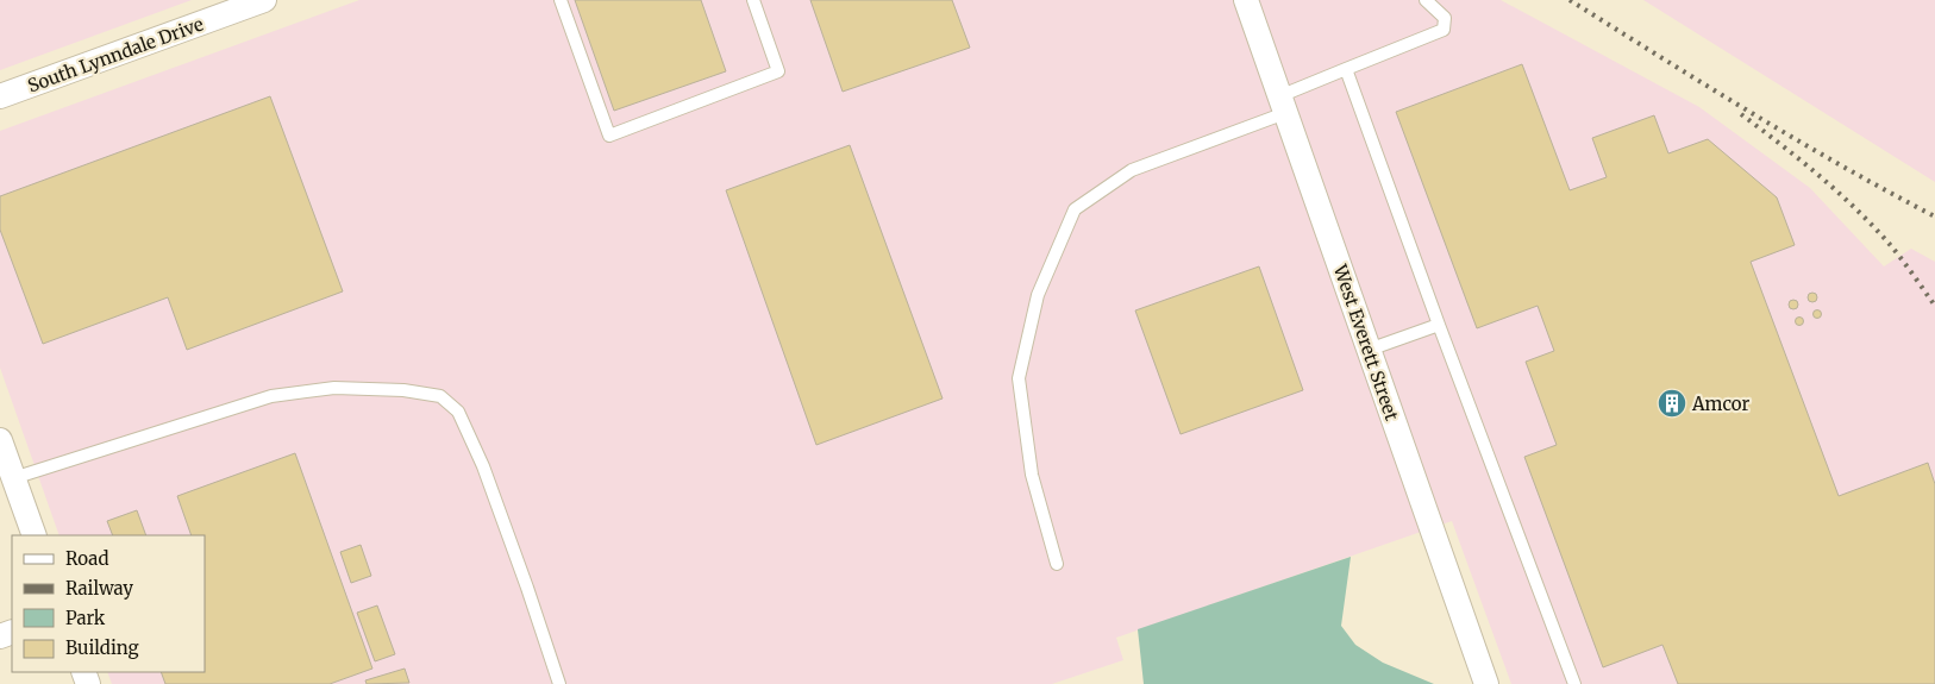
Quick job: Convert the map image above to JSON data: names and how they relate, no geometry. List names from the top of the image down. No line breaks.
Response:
{"streets":{"street":["South Lynndale Drive","West Everett Street"]},"places":{"building":["Amcor"]},"legend":["Road","Railway","Park","Building"]}
